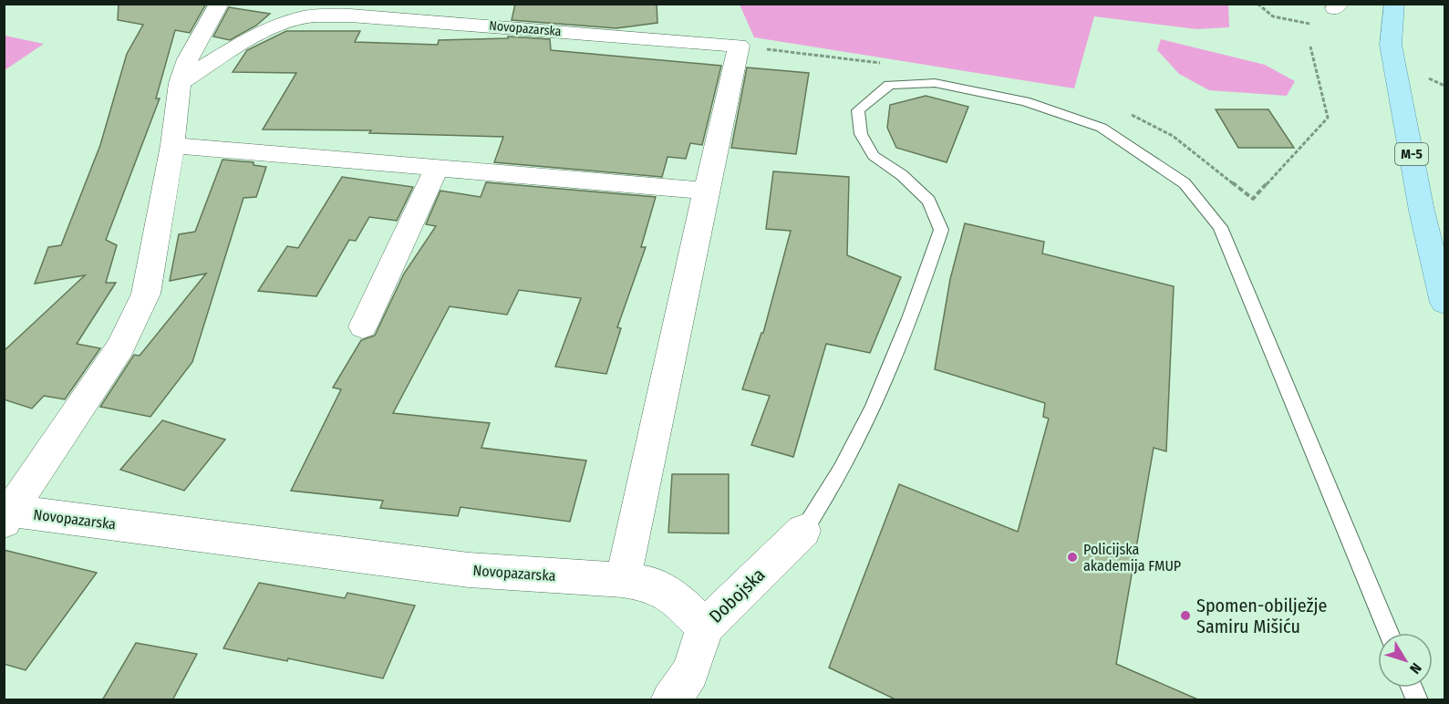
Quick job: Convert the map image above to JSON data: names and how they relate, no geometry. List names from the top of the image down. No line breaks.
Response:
{"streets":{"main road":["M-5"],"street":["Novopazarska","Dobojska"]},"places":["Policijska akademija FMUP","Spomen-obilježje Samiru Mišiću"],"north":"bottom right"}
